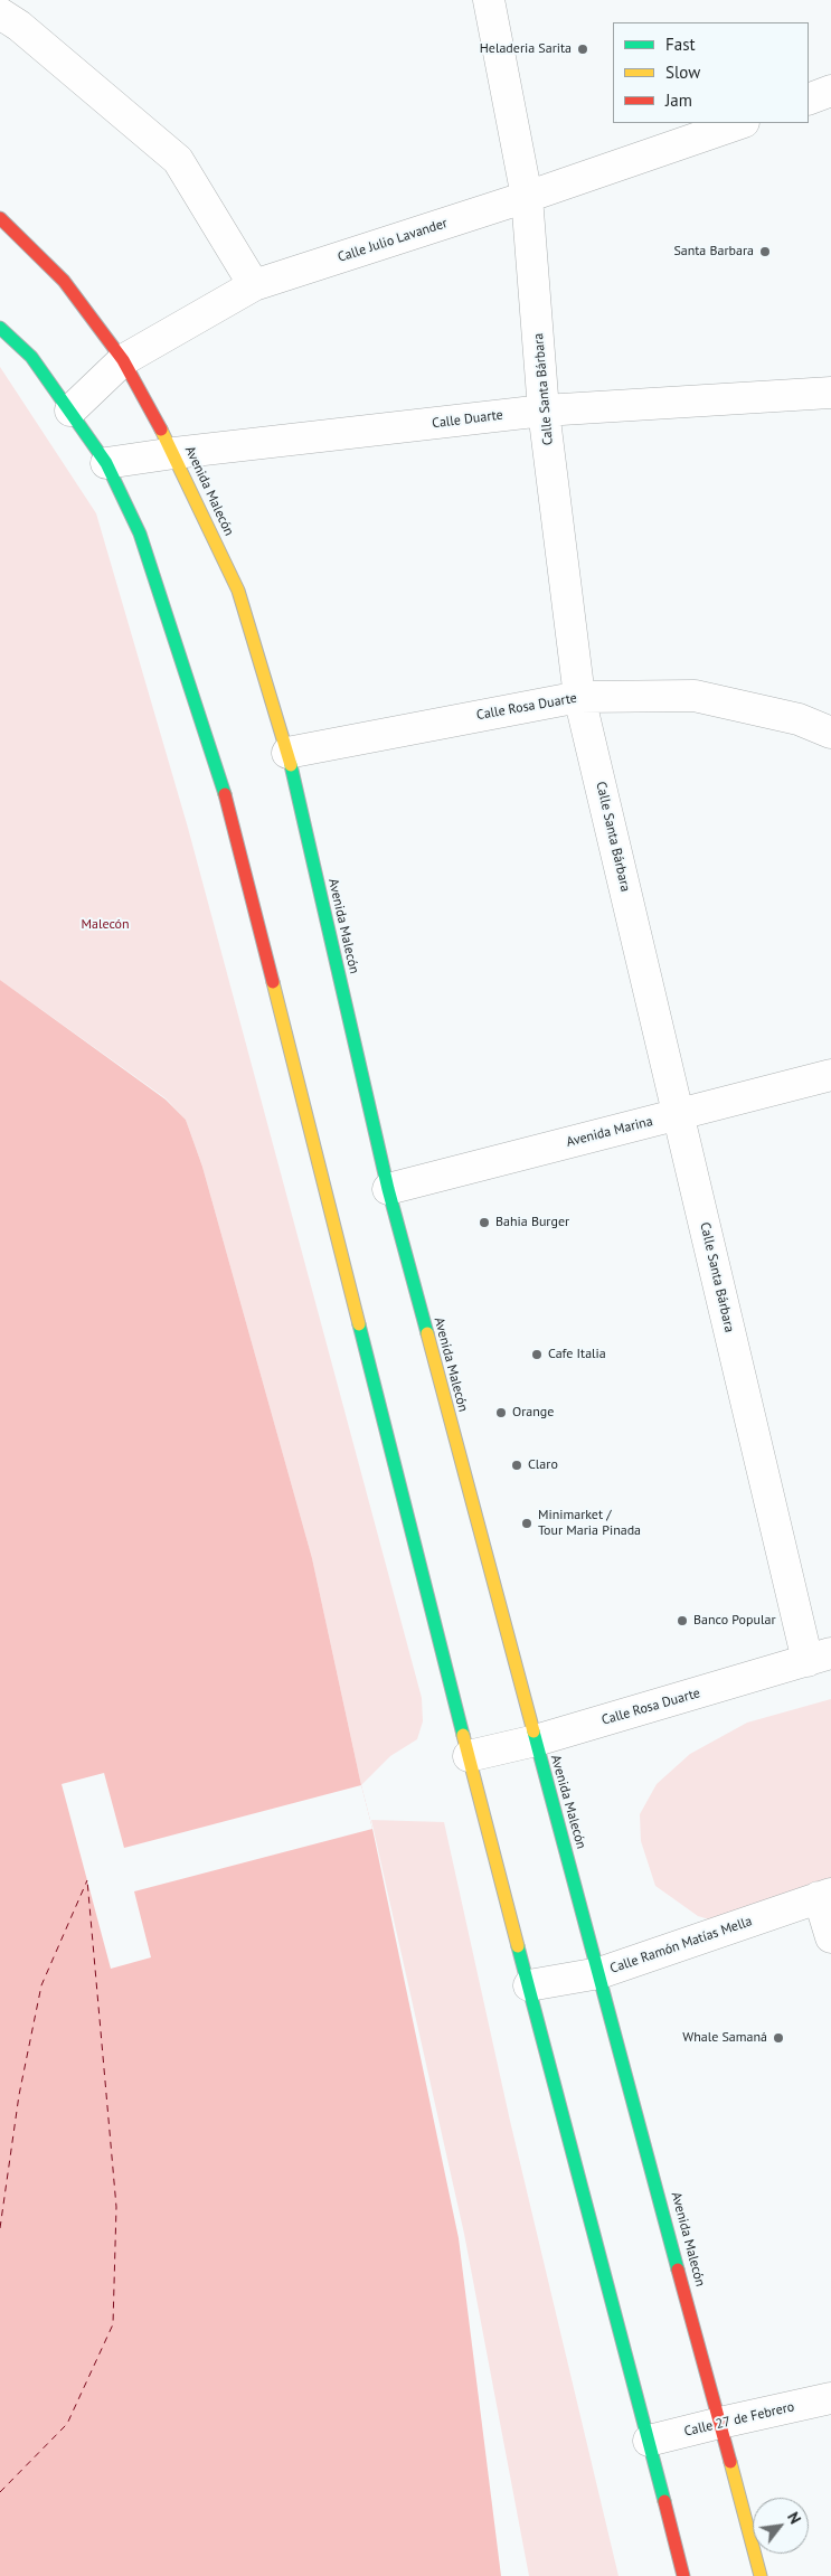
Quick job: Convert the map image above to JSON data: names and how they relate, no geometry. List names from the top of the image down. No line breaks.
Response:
{"streets":{"main road":["Avenida Malecón"],"street":["Calle Julio Lavander","Calle Santa Bárbara","Calle Duarte","Calle Rosa Duarte","Avenida Marina","Calle Ramón Matías Mella","Calle 27 de Febrero"]},"crossings":[["Calle Julio Lavander","Calle Santa Bárbara"],["Calle Julio Lavander","Avenida Malecón"],["Calle Santa Bárbara","Calle Duarte"],["Calle Santa Bárbara","Calle Rosa Duarte"],["Calle Santa Bárbara","Avenida Marina"],["Calle Duarte","Avenida Malecón"],["Avenida Malecón","Calle Rosa Duarte"],["Avenida Malecón","Avenida Marina"],["Avenida Malecón","Calle Ramón Matías Mella"],["Avenida Malecón","Calle 27 de Febrero"]],"parks":["Malecón"],"places":["Heladeria Sarita","Santa Barbara","Bahia Burger","Cafe Italia","Orange","Claro","Minimarket / Tour Maria Pinada","Banco Popular","Whale Samaná"],"legend":["Fast","Slow","Jam"],"north":"top right"}
